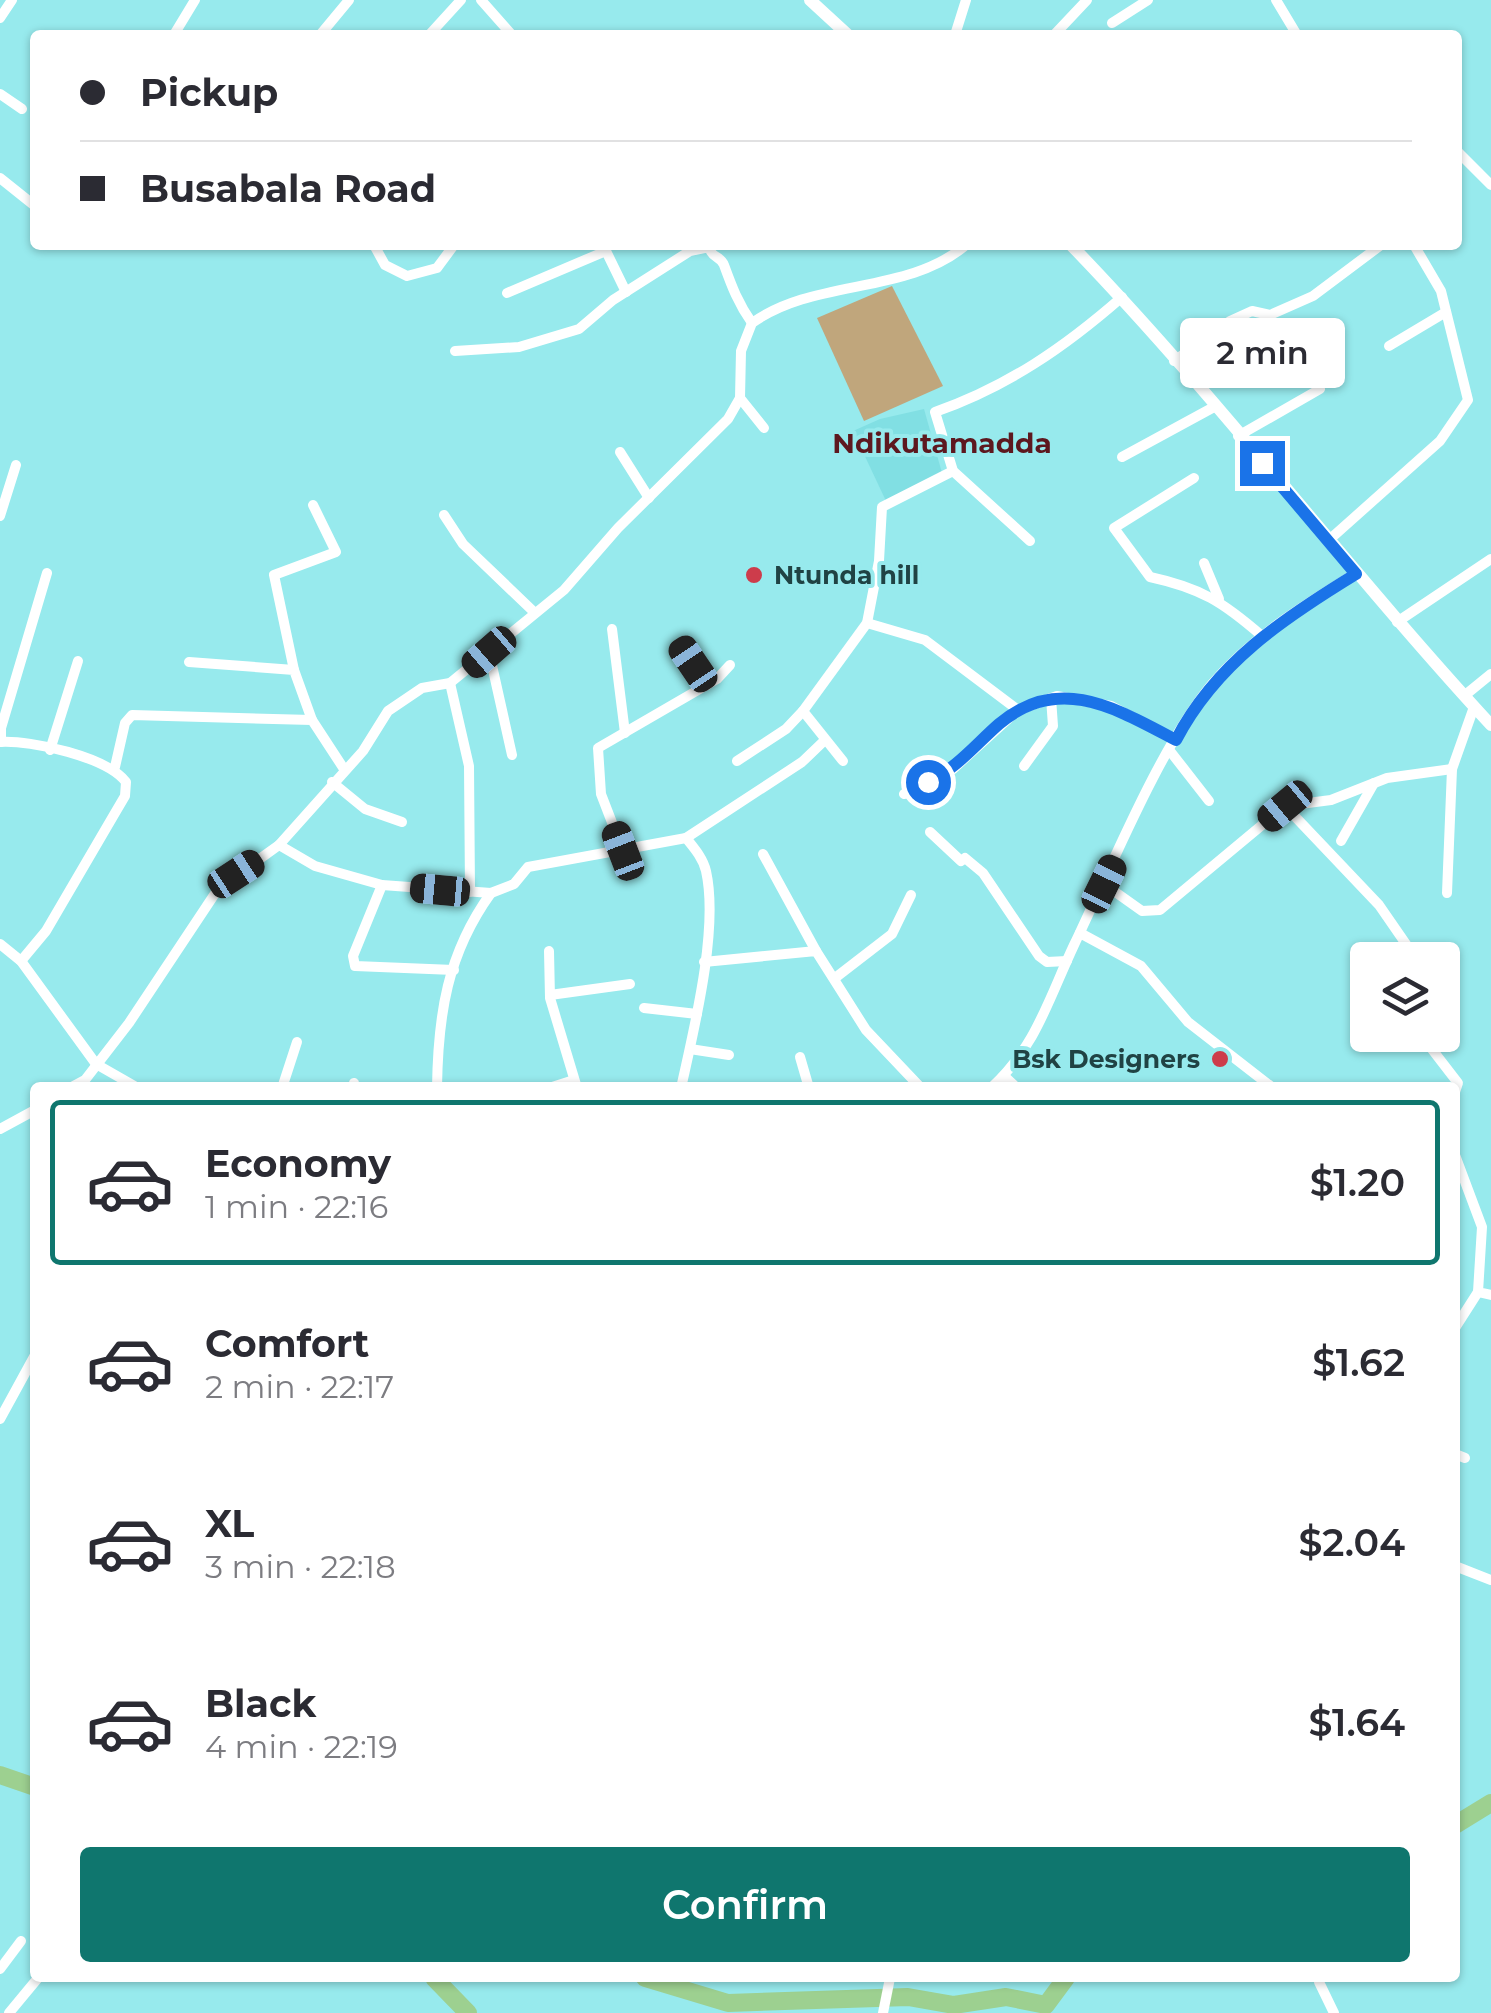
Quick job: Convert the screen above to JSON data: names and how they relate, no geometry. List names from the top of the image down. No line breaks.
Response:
{"districts":["Ndikutamadda"],"places":["Ntunda hill","Bsk Designers"],"page":{"banner":["Pickup","Busabala Road"],"bubble":"2 min","list":[{"name":"Economy","note":"1 min · 22:16","value":"$1.20"},{"name":"Comfort","note":"2 min · 22:17","value":"$1.62"},{"name":"XL","note":"3 min · 22:18","value":"$2.04"},{"name":"Black","note":"4 min · 22:19","value":"$1.64"}],"buttons":"Confirm"}}
